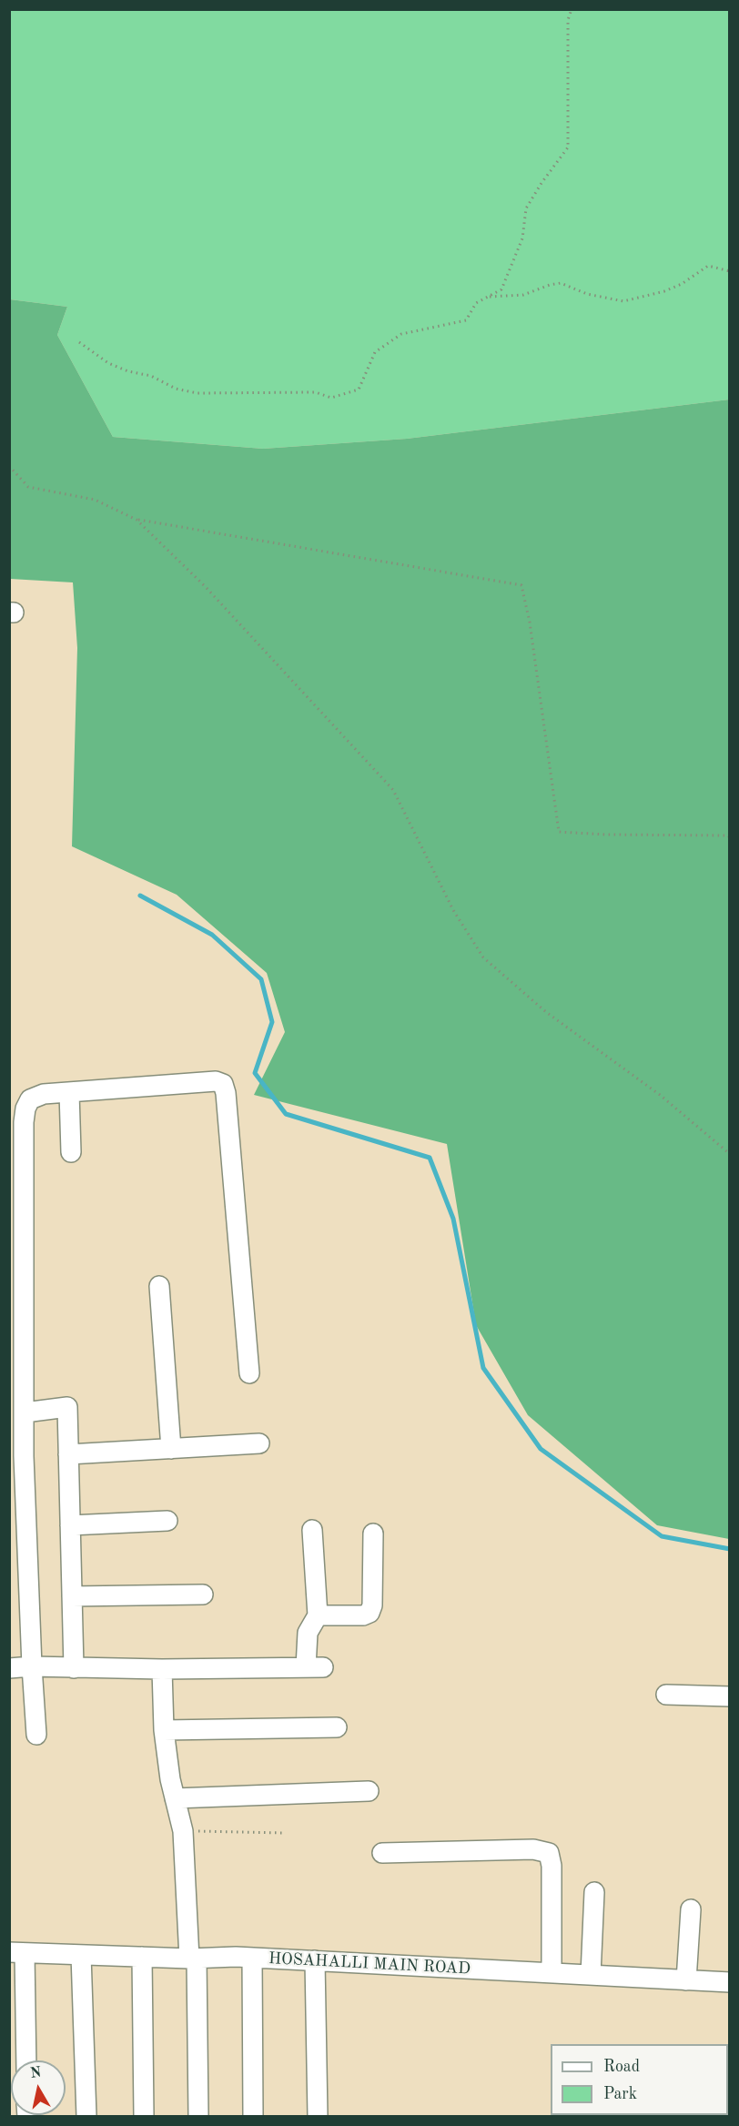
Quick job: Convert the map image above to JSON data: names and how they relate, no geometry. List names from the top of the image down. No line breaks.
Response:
{"streets":{"street":["HOSAHALLI MAIN ROAD"]},"legend":["Road","Park"],"north":"top"}
